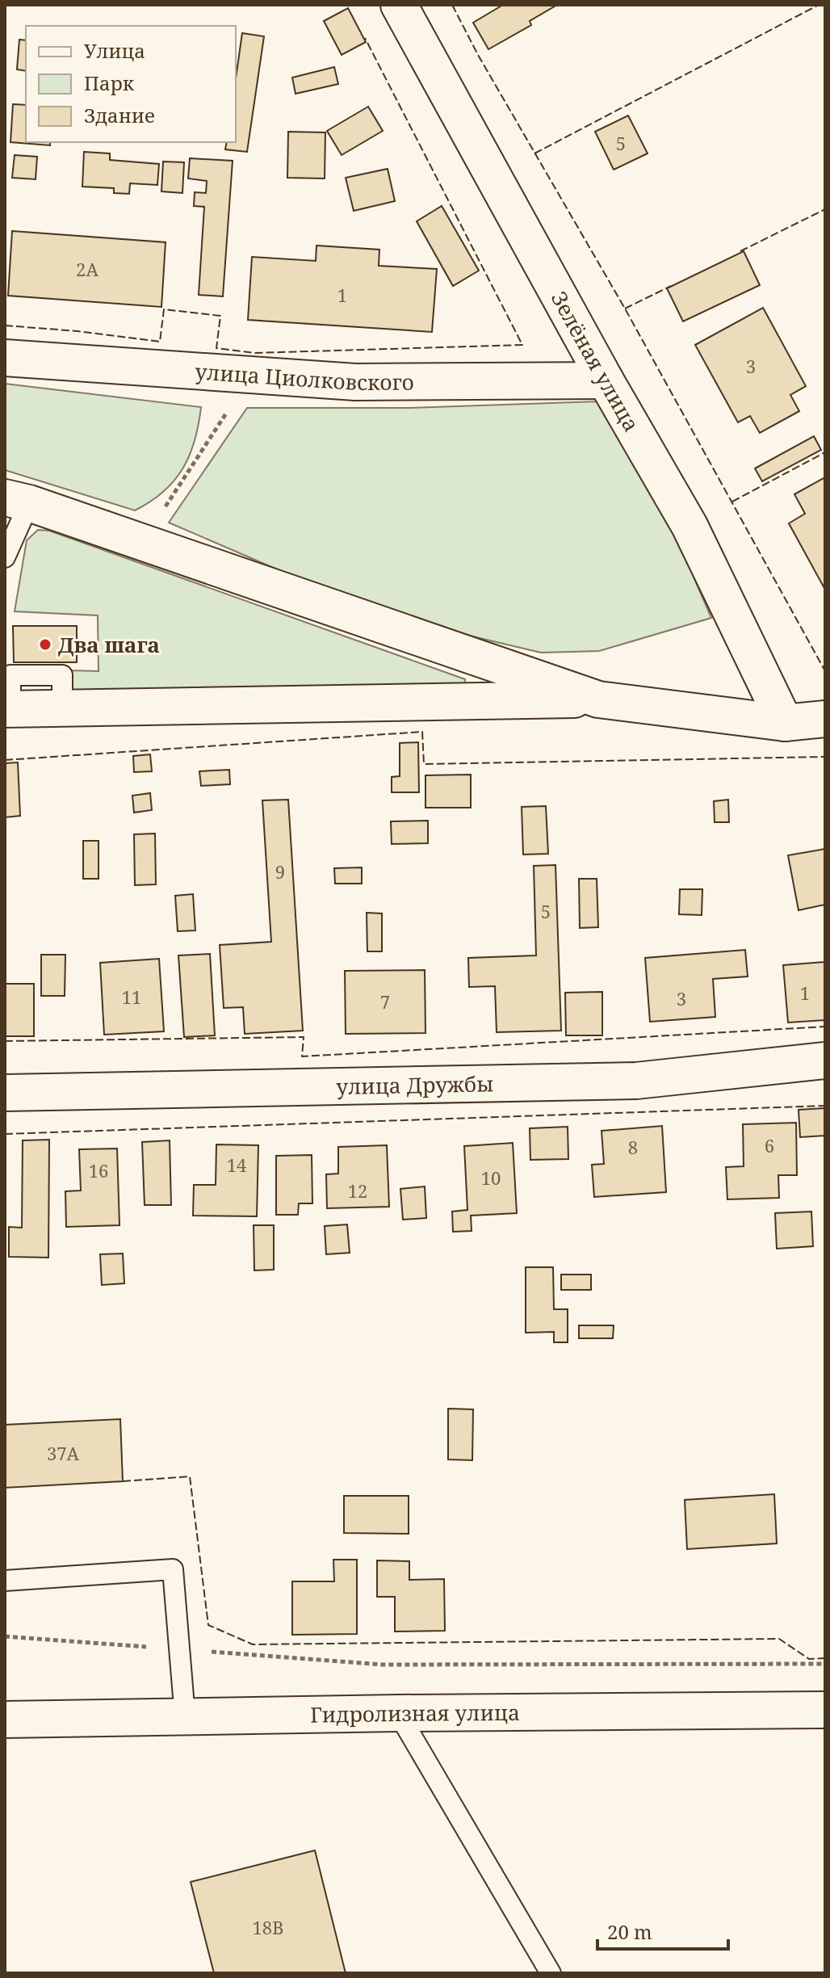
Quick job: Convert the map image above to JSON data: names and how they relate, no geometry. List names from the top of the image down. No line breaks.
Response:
{"streets":{"main road":["Зелёная улица","улица Циолковского","улица Дружбы","Гидролизная улица"]},"crossings":[["Зелёная улица","улица Циолковского"]],"places":["Два шага"],"house_numbers":["5","2А","1","3","9","5","1","11","3","7","6","8","14","16","10","12","37А","18В"],"legend":["Улица","Парк","Здание"],"scale_bar":"20 m"}
